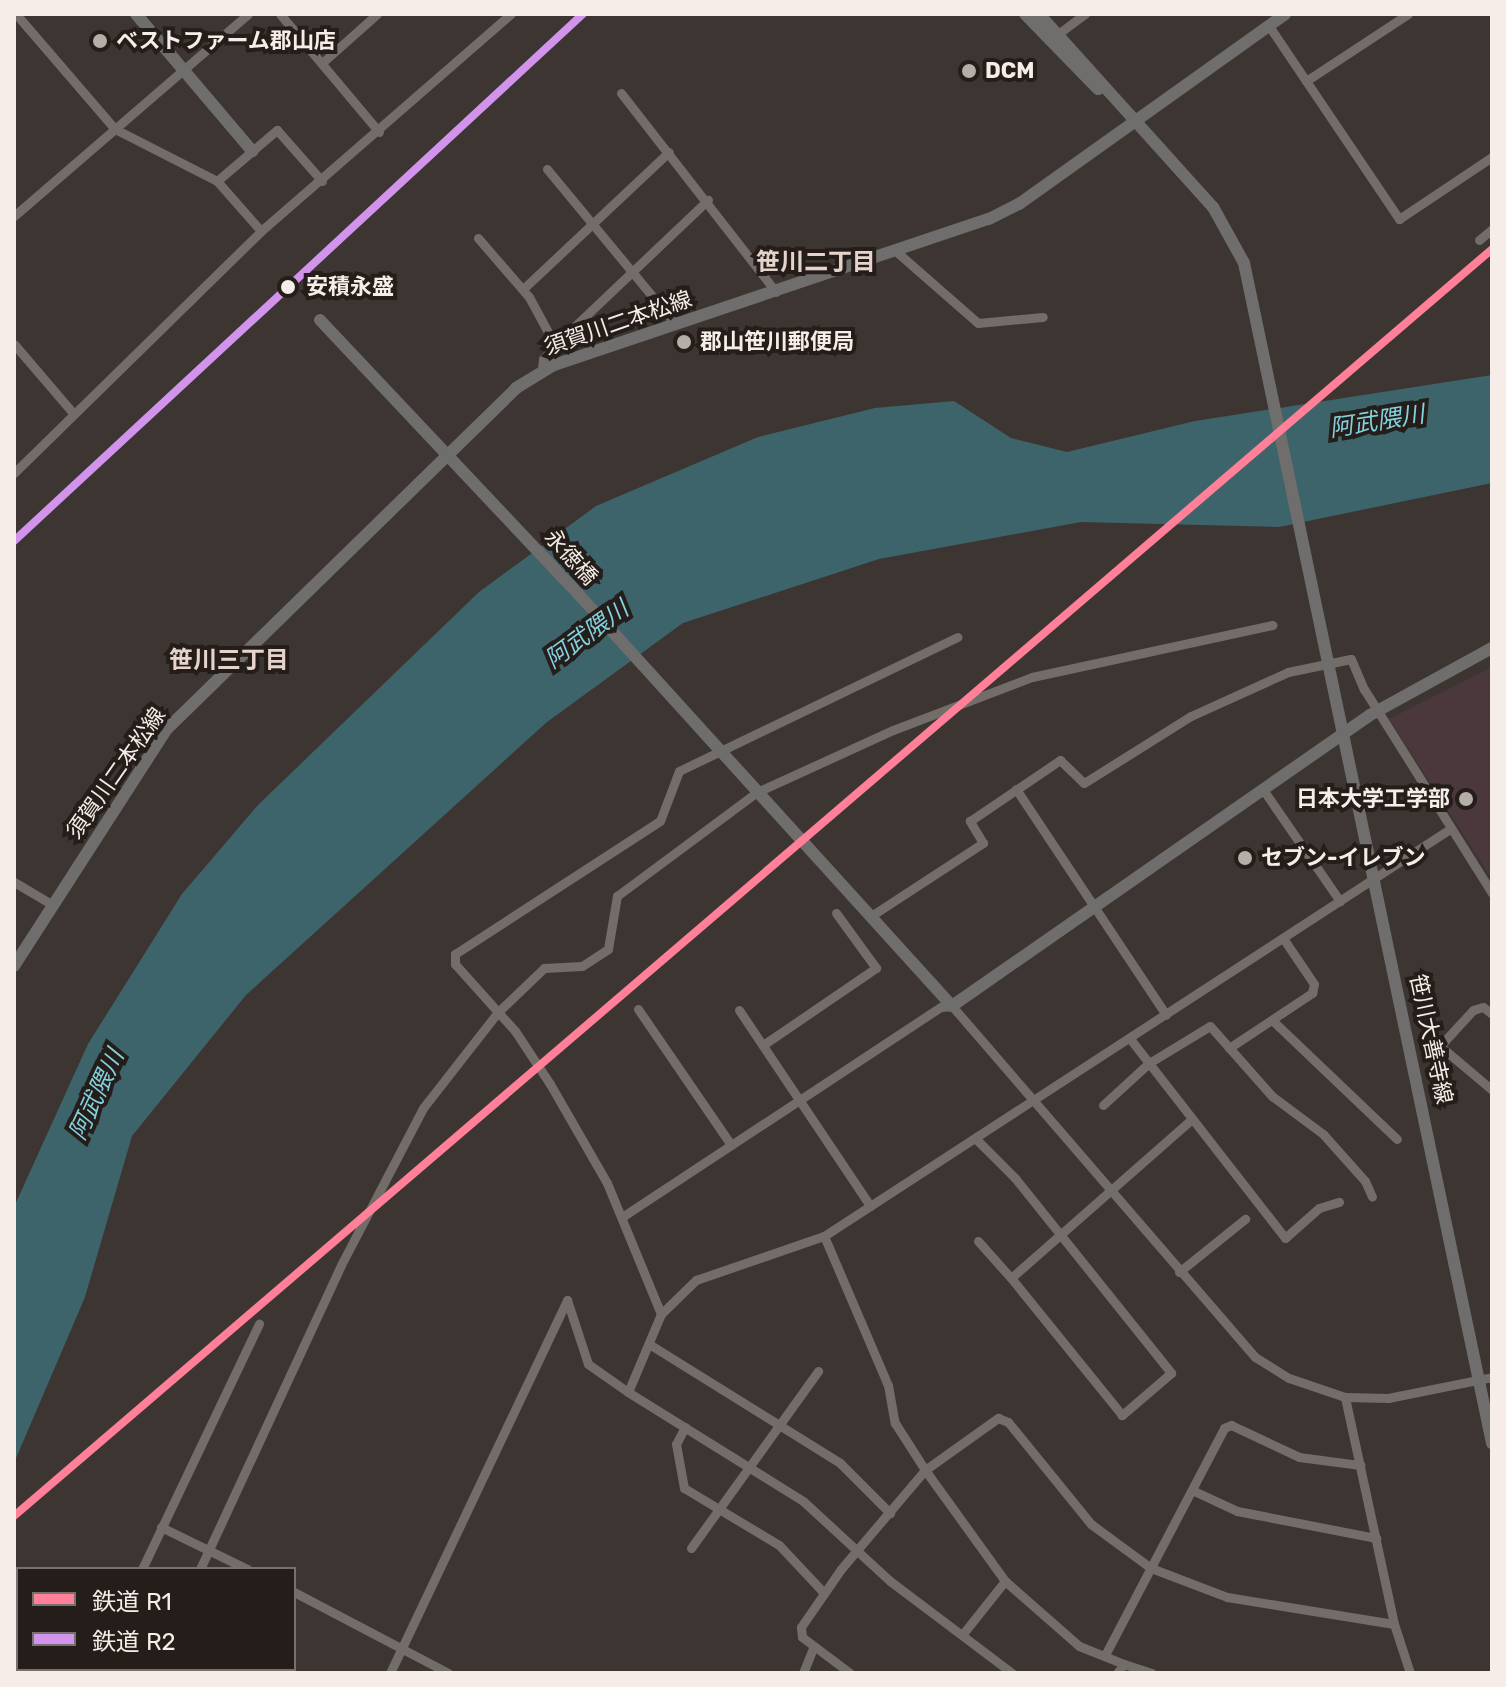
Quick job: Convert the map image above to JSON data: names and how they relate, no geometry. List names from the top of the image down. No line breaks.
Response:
{"streets":{"street":["須賀川二本松線","永徳橋","笹川大善寺線"]},"crossings":[["須賀川二本松線","永徳橋"],["須賀川二本松線","笹川大善寺線"]],"districts":["笹川二丁目","笹川三丁目"],"water":["阿武隈川"],"places":["ベストファーム郡山店","DCM","安積永盛","郡山笹川郵便局","日本大学工学部","セブン-イレブン"],"lines":["rail line R2","rail line R1"],"legend":["鉄道 R1","鉄道 R2"]}
